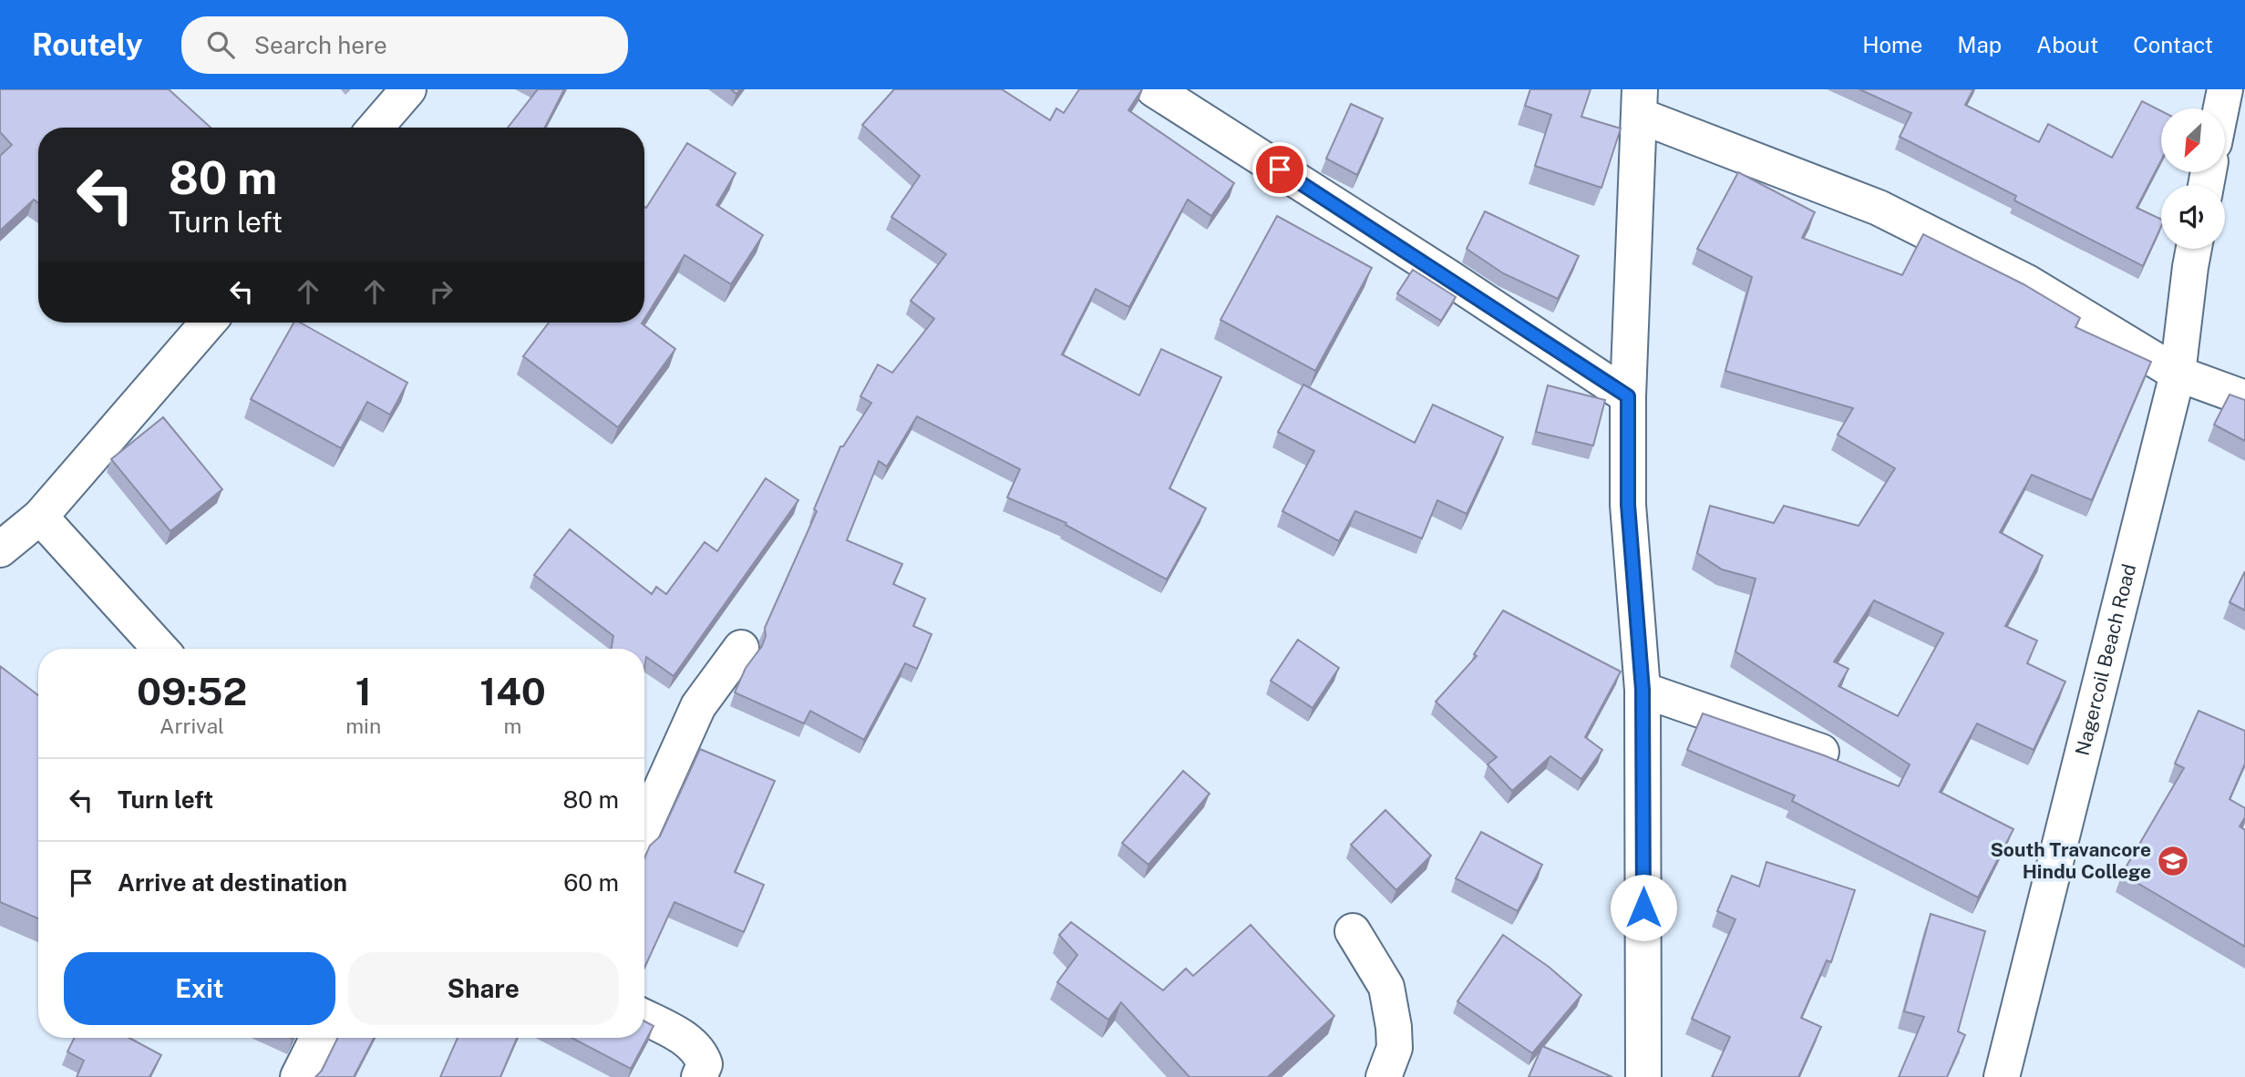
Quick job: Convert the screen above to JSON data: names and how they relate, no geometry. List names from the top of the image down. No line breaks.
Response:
{"streets":{"street":["Nagercoil Beach Road"]},"places":{"school or university":["South Travancore Hindu College"]},"north":"bottom left","page":{"header":"Routely","search":"Search here","nav":["Home","Map","About","Contact"],"turn":["80 m","Turn left"],"eta":["09:52","Arrival","1","min","140","m"],"list":[{"name":"Turn left","value":"80 m"},{"name":"Arrive at destination","value":"60 m"}],"buttons":["Exit","Share"]}}
